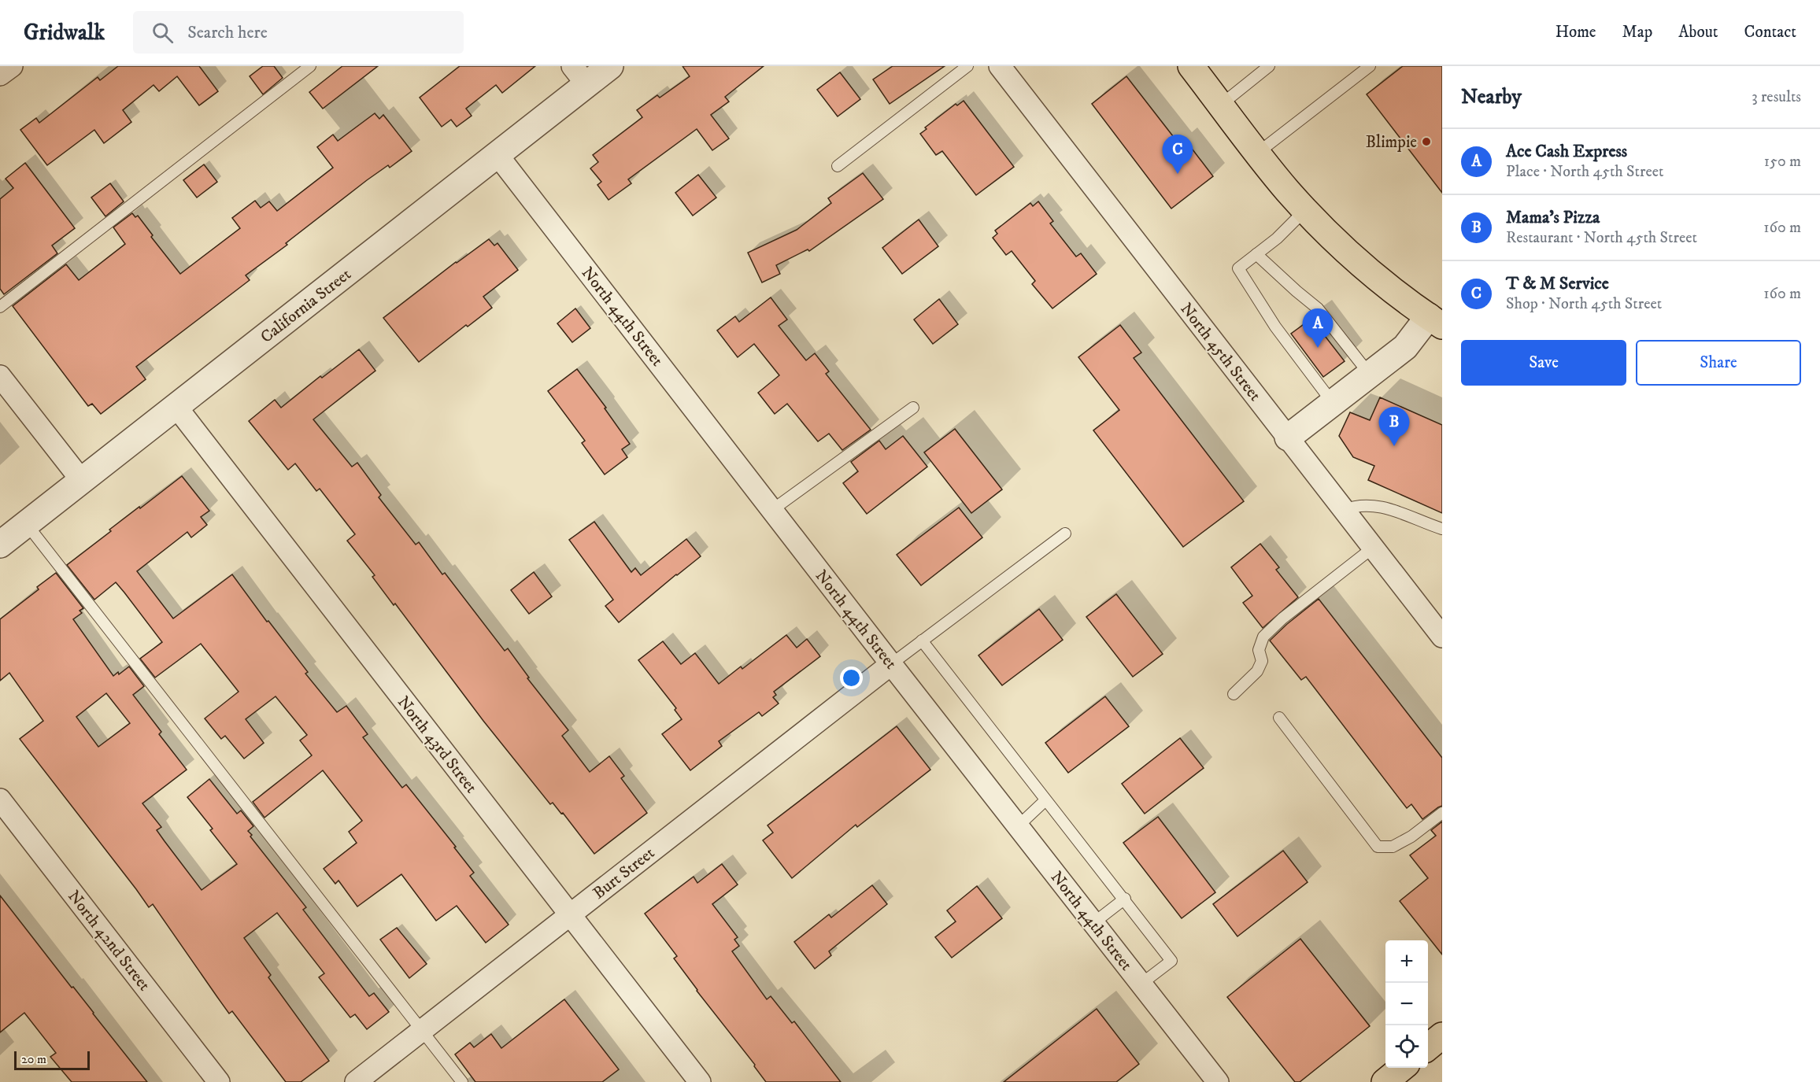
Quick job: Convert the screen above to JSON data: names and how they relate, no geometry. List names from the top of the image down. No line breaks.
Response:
{"streets":{"street":["California Street","North 44th Street","North 45th Street","North 43rd Street","Burt Street","North 42nd Street"]},"crossings":[["California Street","North 44th Street"],["California Street","North 43rd Street"],["North 44th Street","Burt Street"],["North 43rd Street","Burt Street"]],"places":["Blimpie"],"scale_bar":"20 m","page":{"header":"Gridwalk","search":"Search here","nav":["Home","Map","About","Contact"],"heading":["Nearby","3 results"],"list":[{"mark":"A","name":"Ace Cash Express","note":"Place · North 45th Street","value":"150 m"},{"mark":"B","name":"Mama's Pizza","note":"Restaurant · North 45th Street","value":"160 m"},{"mark":"C","name":"T & M Service","note":"Shop · North 45th Street","value":"160 m"}],"pins":["C","A","B"],"buttons":["Save","Share"],"map_buttons":["+","−"],"scale":"20 m"}}
